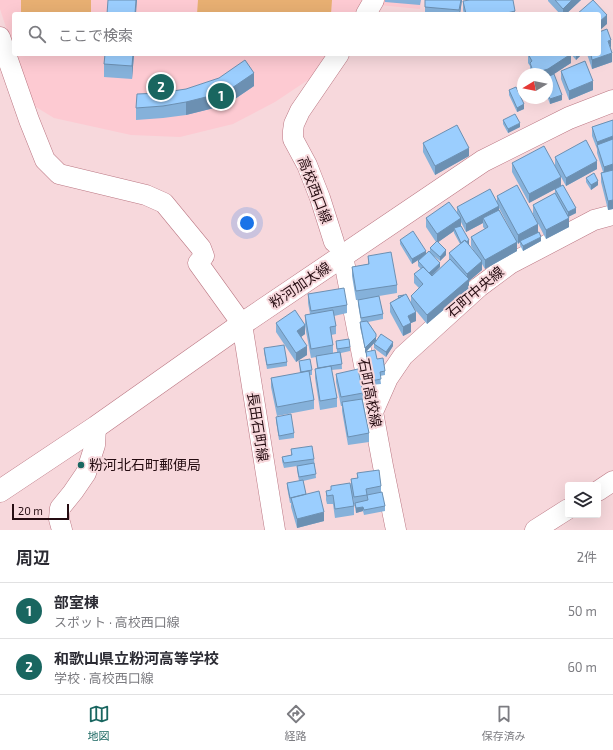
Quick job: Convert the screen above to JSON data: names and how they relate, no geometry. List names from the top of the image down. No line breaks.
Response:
{"streets":{"main road":["粉河加太線"],"street":["高校西口線","石町中央線","石町高校線","長田石町線"]},"crossings":[["高校西口線","粉河加太線"],["高校西口線","石町高校線"],["粉河加太線","石町高校線"],["粉河加太線","長田石町線"],["石町中央線","石町高校線"]],"places":["粉河北石町郵便局"],"scale_bar":"20 m","north":"left","page":{"search":"ここで検索","pins":["2","1"],"scale":"20 m","heading":["周辺","2件"],"list":[{"mark":"1","name":"部室棟","note":"スポット · 高校西口線","value":"50 m"},{"mark":"2","name":"和歌山県立粉河高等学校","note":"学校 · 高校西口線","value":"60 m"}],"nav":["地図","経路","保存済み"]}}
